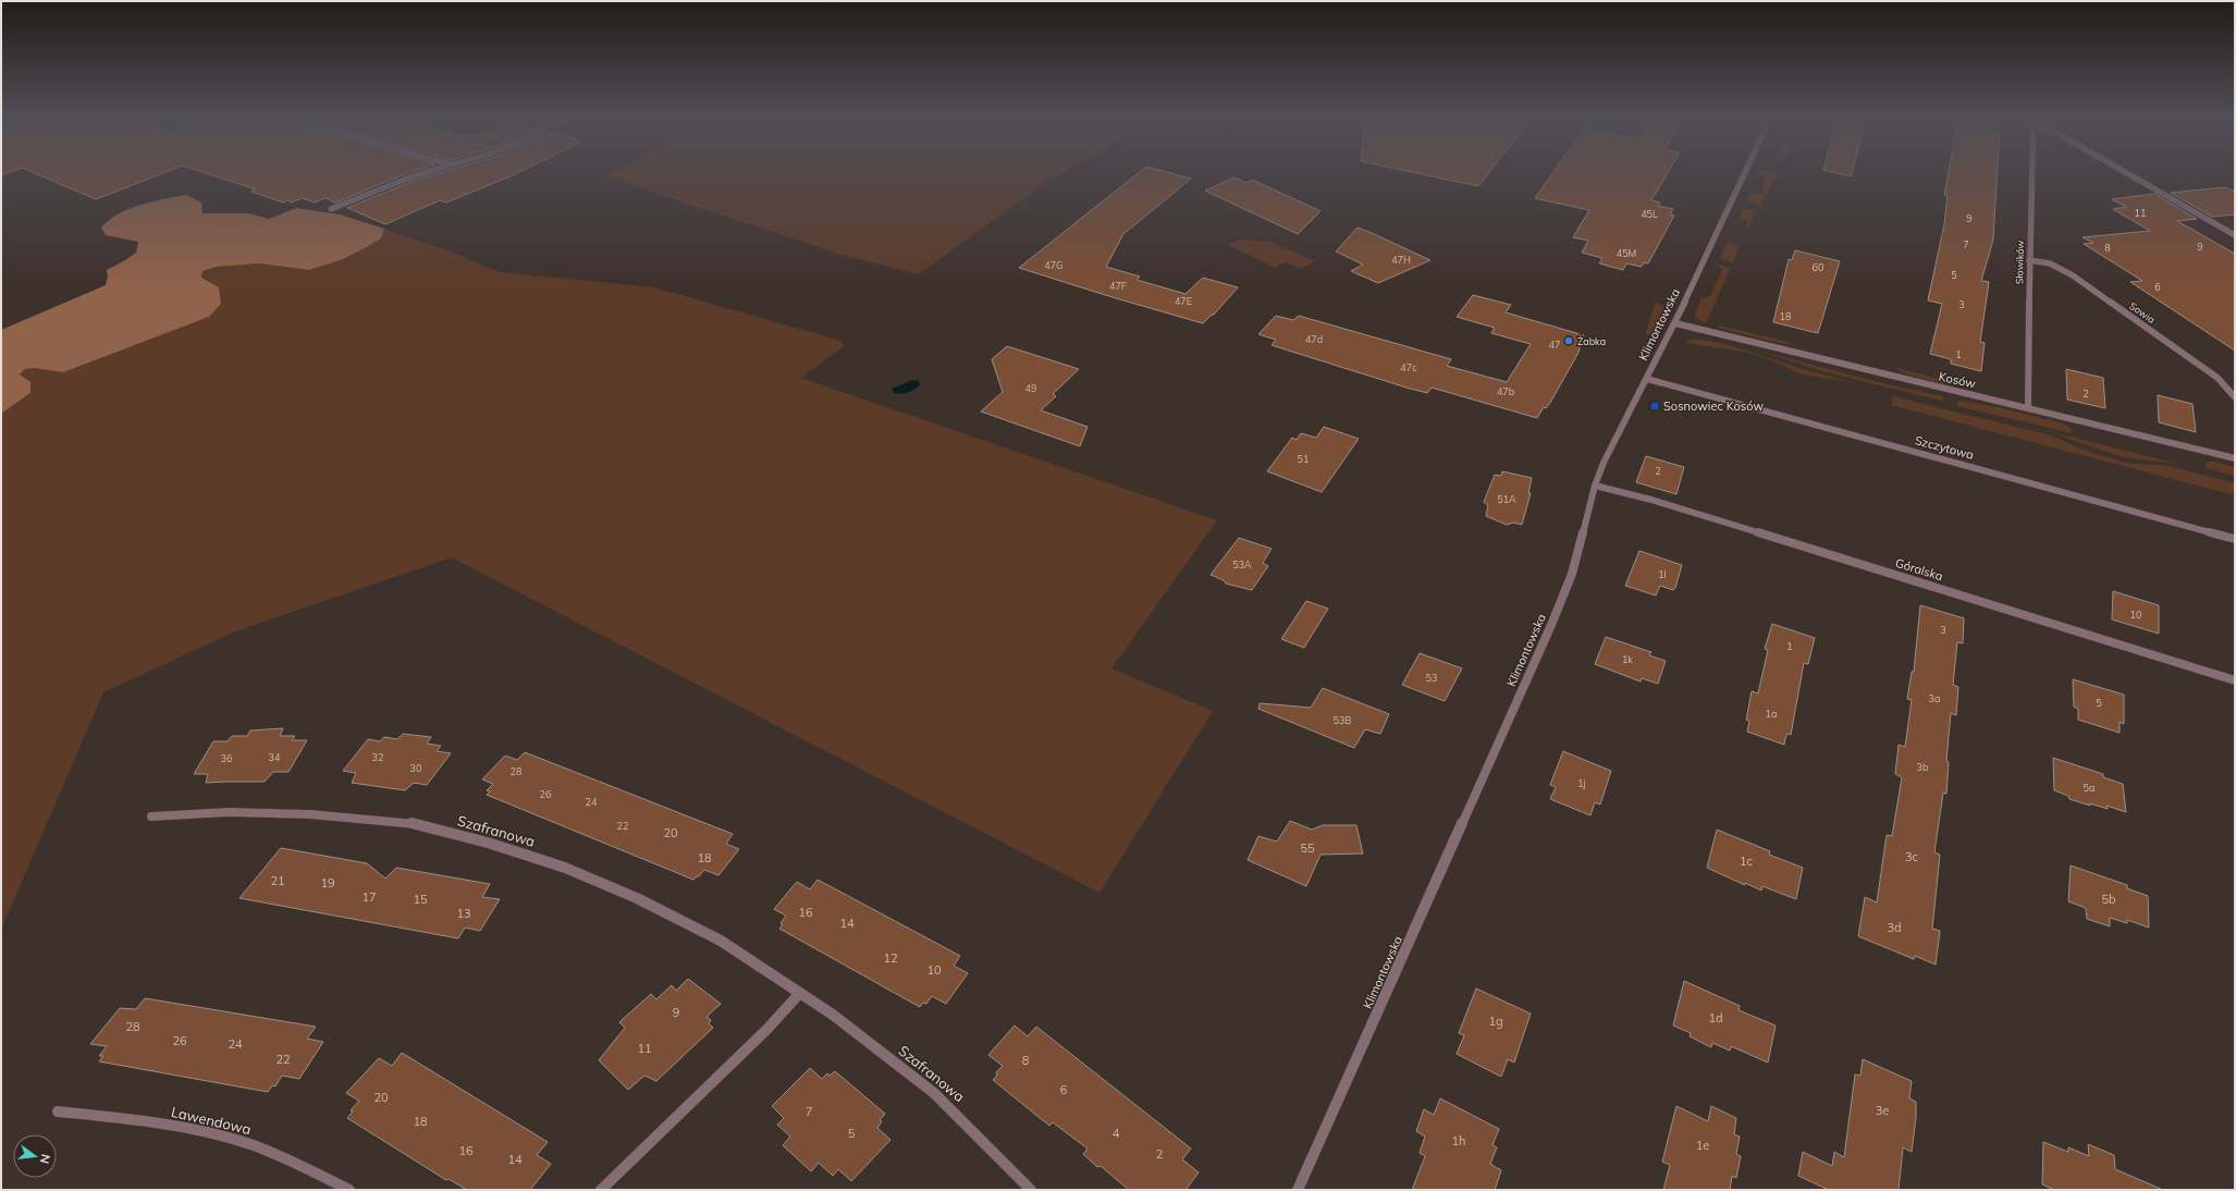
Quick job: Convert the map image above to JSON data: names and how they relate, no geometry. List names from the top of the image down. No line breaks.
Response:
{"streets":{"street":["Słowików","Sowia","Klimontowska","Kosów","Szczytowa","Góralska","Szafranowa","Lawendowa"]},"crossings":[["Słowików","Sowia"],["Słowików","Kosów"],["Klimontowska","Kosów"],["Klimontowska","Szczytowa"],["Klimontowska","Góralska"]],"places":{"other":["Żabka"],"transit":["Sosnowiec Kosów"]},"house_numbers":["11","45L","9","7","9","8","45M","47H","47G","60","5","47F","6","47E","3","18","47d","47","1","47c","49","47b","2","51","2","51A","53A","1l","10","3","1","1k","53","3a","5","1a","53B","34","32","36","3b","30","28","1j","5a","26","24","22","20","55","3c","18","1c","21","19","17","15","5b","16","13","14","3d","12","10","9","1d","1g","28","26","24","11","22","8","6","20","3e","7","18","5","4","1h","1e","16","2","14"],"north":"right"}
